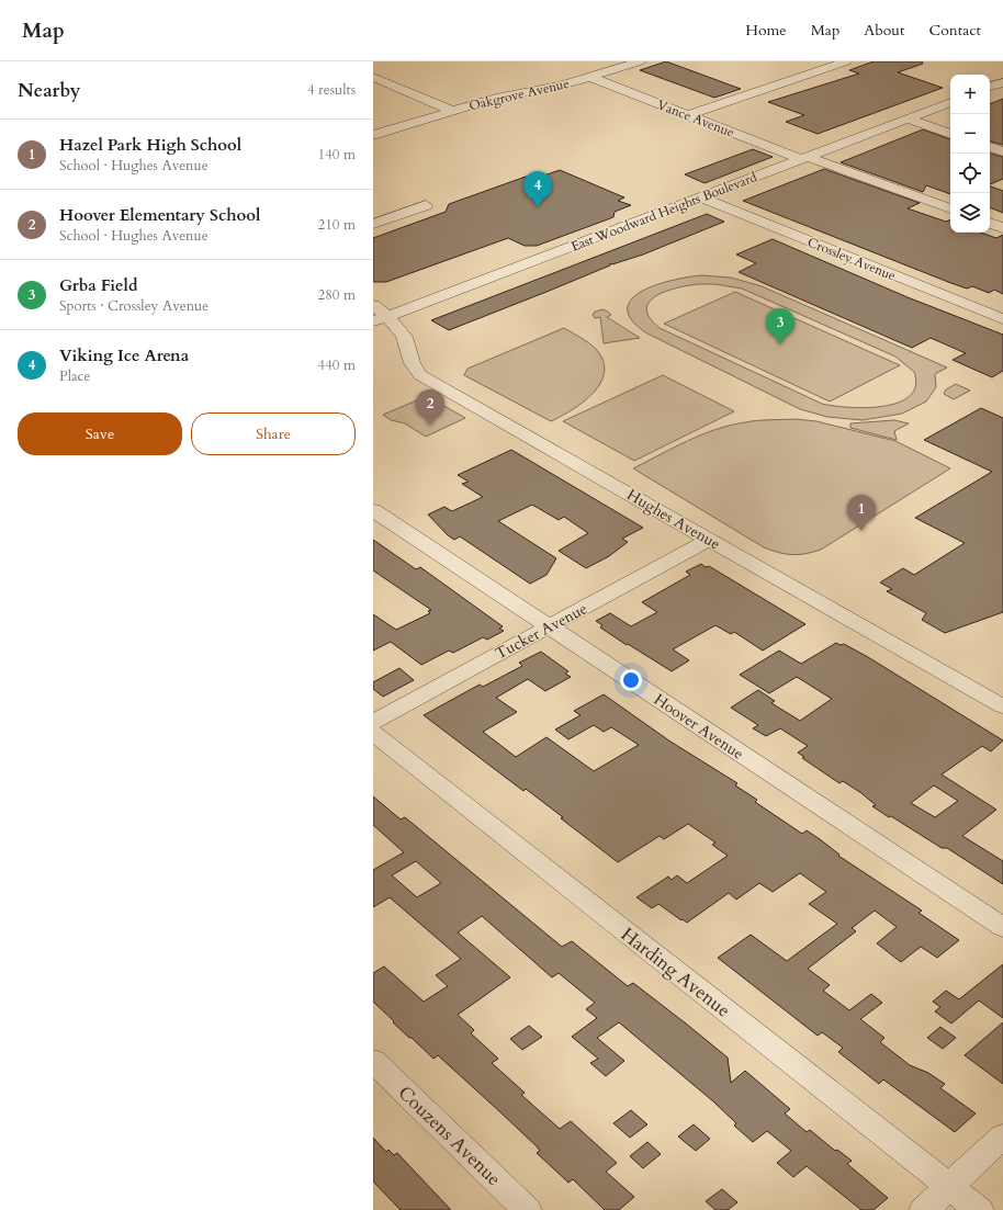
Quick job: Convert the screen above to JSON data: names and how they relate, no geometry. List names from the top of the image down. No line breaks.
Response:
{"streets":{"street":["Oakgrove Avenue","Vance Avenue","East Woodward Heights Boulevard","Crossley Avenue","Hughes Avenue","Tucker Avenue","Hoover Avenue","Harding Avenue","Couzens Avenue"]},"crossings":[["Oakgrove Avenue","Vance Avenue"],["Vance Avenue","East Woodward Heights Boulevard"],["East Woodward Heights Boulevard","Crossley Avenue"],["East Woodward Heights Boulevard","Hughes Avenue"],["Hughes Avenue","Tucker Avenue"],["Tucker Avenue","Hoover Avenue"]],"page":{"header":"Map","nav":["Home","Map","About","Contact"],"heading":["Nearby","4 results"],"map_buttons":["+","−"],"list":[{"mark":"1","name":"Hazel Park High School","note":"School · Hughes Avenue","value":"140 m"},{"mark":"2","name":"Hoover Elementary School","note":"School · Hughes Avenue","value":"210 m"},{"mark":"3","name":"Grba Field","note":"Sports · Crossley Avenue","value":"280 m"},{"mark":"4","name":"Viking Ice Arena","note":"Place","value":"440 m"}],"pins":["4","3","2","1"],"buttons":["Save","Share"]}}
